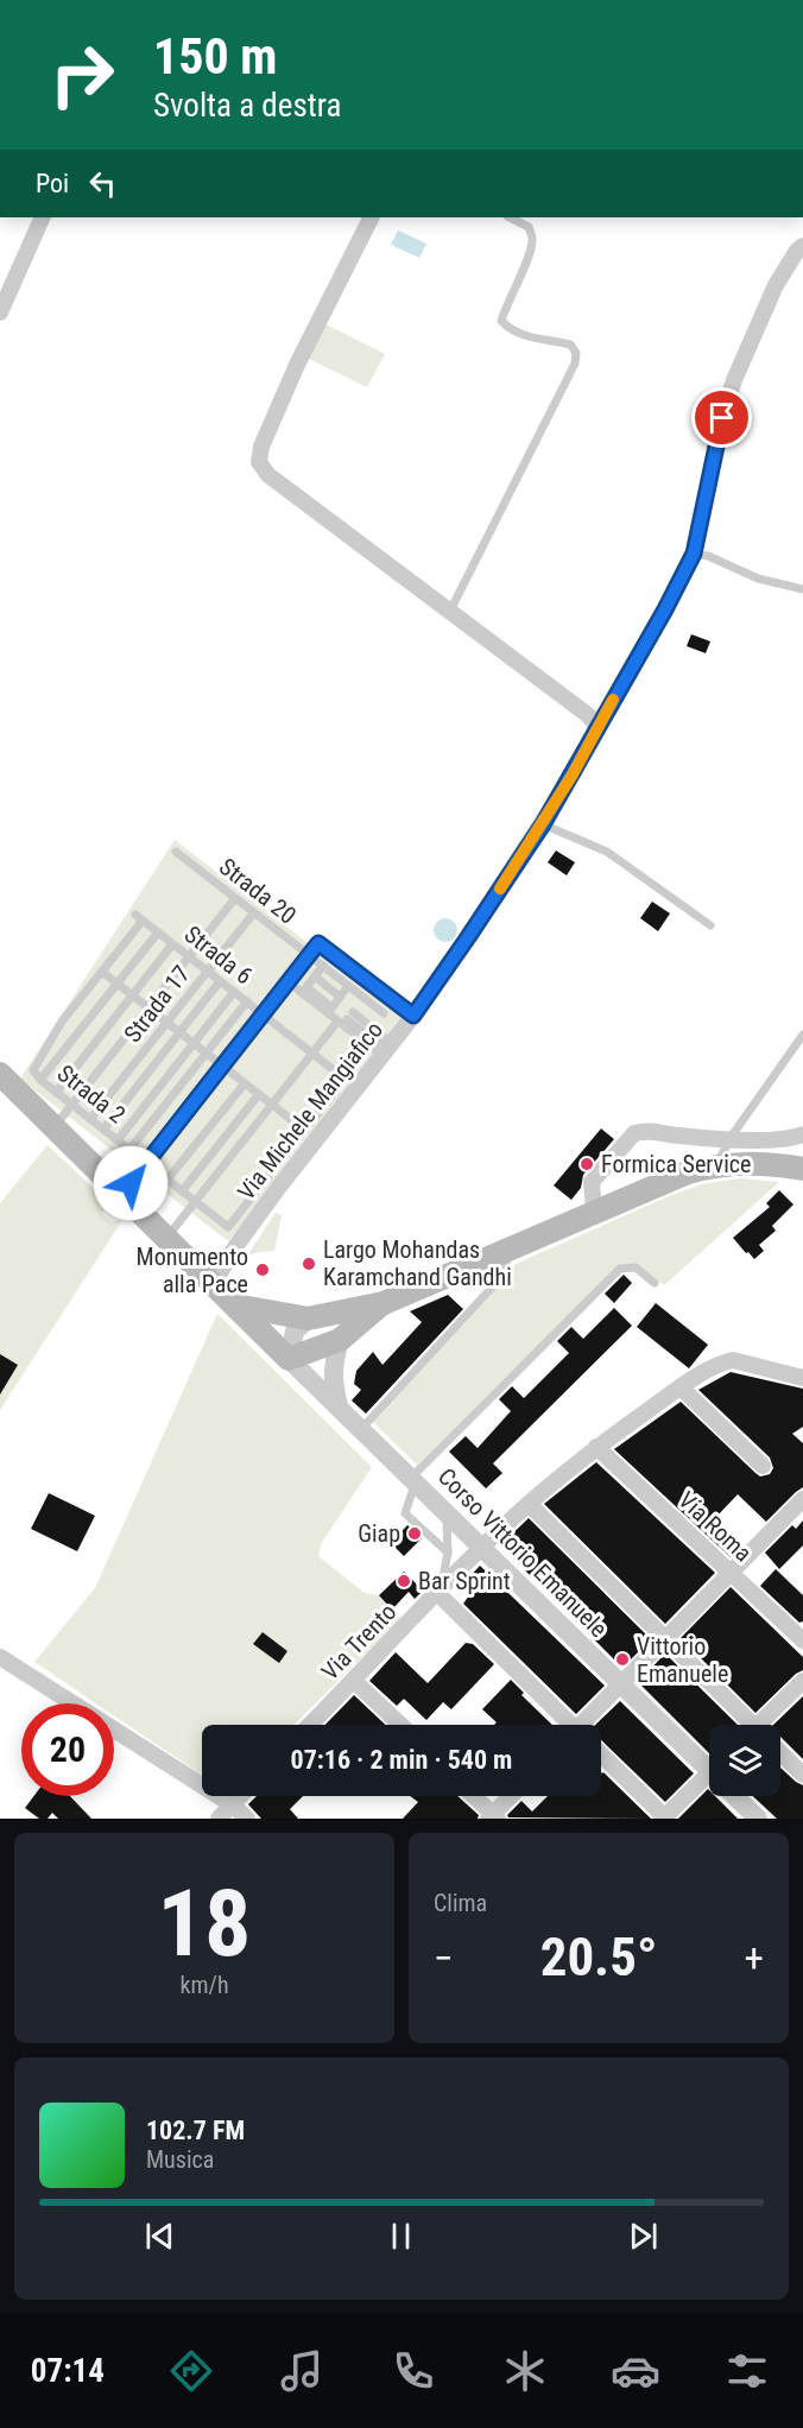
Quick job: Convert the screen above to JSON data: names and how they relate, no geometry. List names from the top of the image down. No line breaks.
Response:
{"streets":{"street":["Via Michele Mangiafico","Via Roma","Corso Vittorio Emanuele","Via Trento"],"lane":["Strada 20","Strada 6","Strada 17","Strada 2"]},"crossings":[["Strada 20","Strada 17"],["Strada 6","Strada 17"],["Strada 6","Strada 2"],["Strada 17","Strada 2"],["Via Roma","Via Trento"],["Corso Vittorio Emanuele","Via Trento"]],"places":["Formica Service","Largo Mohandas Karamchand Gandhi","Monumento alla Pace","Giap","Bar Sprint","Vittorio Emanuele"],"page":{"turn":["150 m","Svolta a destra"],"then":"Poi","limit":"20","trip":"07:16 · 2 min · 540 m","tile":[["18","km/h"],"Clima"],"heat":["−","20.5°","+"],"song":["102.7 FM","Musica"],"tabs":"07:14"}}
